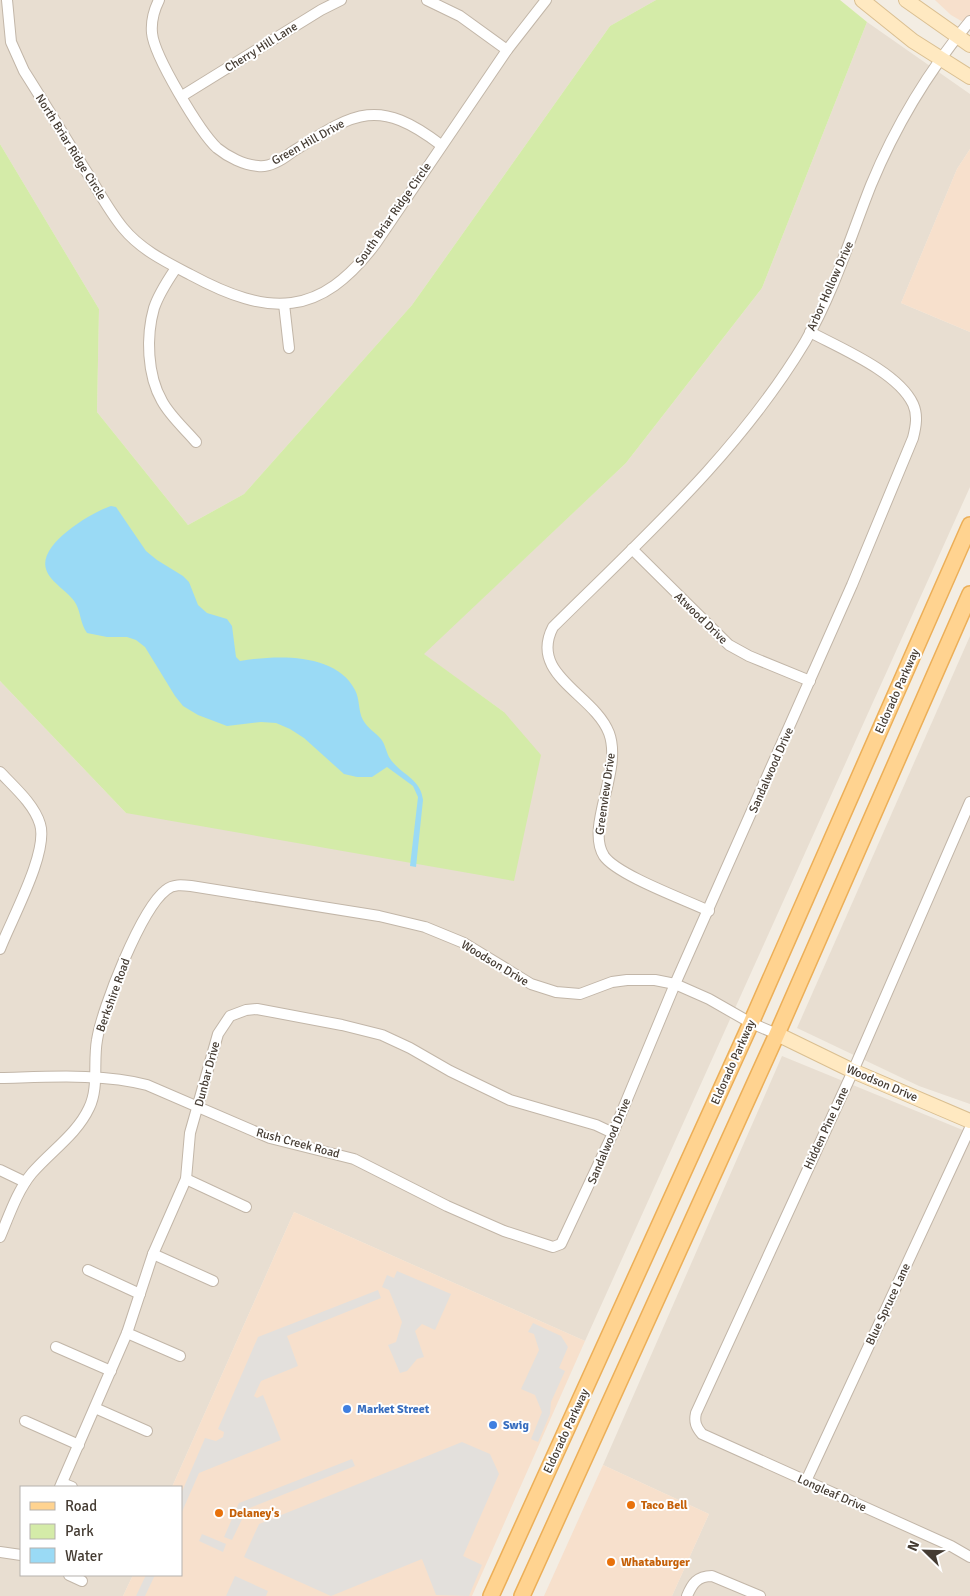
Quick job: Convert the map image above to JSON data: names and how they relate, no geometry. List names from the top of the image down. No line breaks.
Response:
{"streets":{"main road":["Eldorado Parkway","Woodson Drive"],"street":["Cherry Hill Lane","Green Hill Drive","North Briar Ridge Circle","South Briar Ridge Circle","Arbor Hollow Drive","Atwood Drive","Sandalwood Drive","Greenview Drive","Berkshire Road","Dunbar Drive","Hidden Pine Lane","Rush Creek Road","Blue Spruce Lane","Longleaf Drive"]},"crossings":[["Cherry Hill Lane","Green Hill Drive"],["Green Hill Drive","South Briar Ridge Circle"],["North Briar Ridge Circle","South Briar Ridge Circle"],["Arbor Hollow Drive","Atwood Drive"],["Arbor Hollow Drive","Sandalwood Drive"],["Arbor Hollow Drive","Greenview Drive"],["Atwood Drive","Sandalwood Drive"],["Atwood Drive","Greenview Drive"],["Eldorado Parkway","Woodson Drive"],["Sandalwood Drive","Greenview Drive"],["Sandalwood Drive","Woodson Drive"],["Sandalwood Drive","Dunbar Drive"],["Sandalwood Drive","Rush Creek Road"],["Woodson Drive","Berkshire Road"],["Woodson Drive","Hidden Pine Lane"],["Berkshire Road","Rush Creek Road"],["Dunbar Drive","Rush Creek Road"],["Hidden Pine Lane","Longleaf Drive"],["Blue Spruce Lane","Longleaf Drive"]],"places":["Market Street","Swig","Taco Bell","Delaney's","Whataburger"],"legend":["Road","Park","Water"],"north":"top left"}
